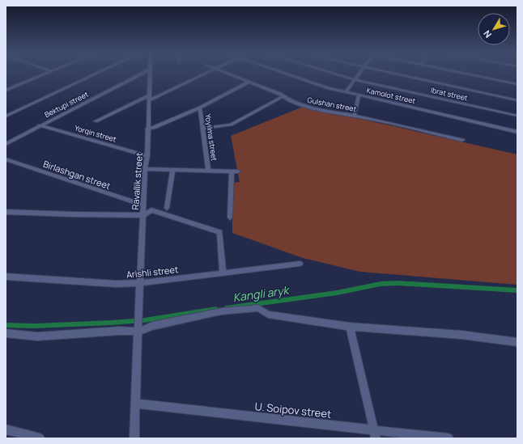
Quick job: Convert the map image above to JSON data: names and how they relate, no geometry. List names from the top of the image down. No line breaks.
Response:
{"streets":{"street":["Ibrat street","Kamolot street","Bektupi street","Gulshan street","Yorqin street","Yoyilma street","Birlashgan street","Ravallik street","Arishli street","U. Soipov street"]},"crossings":[["Bektupi street","Yorqin street"],["Yorqin street","Ravallik street"],["Birlashgan street","Ravallik street"],["Ravallik street","Arishli street"],["Ravallik street","U. Soipov street"]],"water":["Kangli aryk"],"north":"bottom left"}
